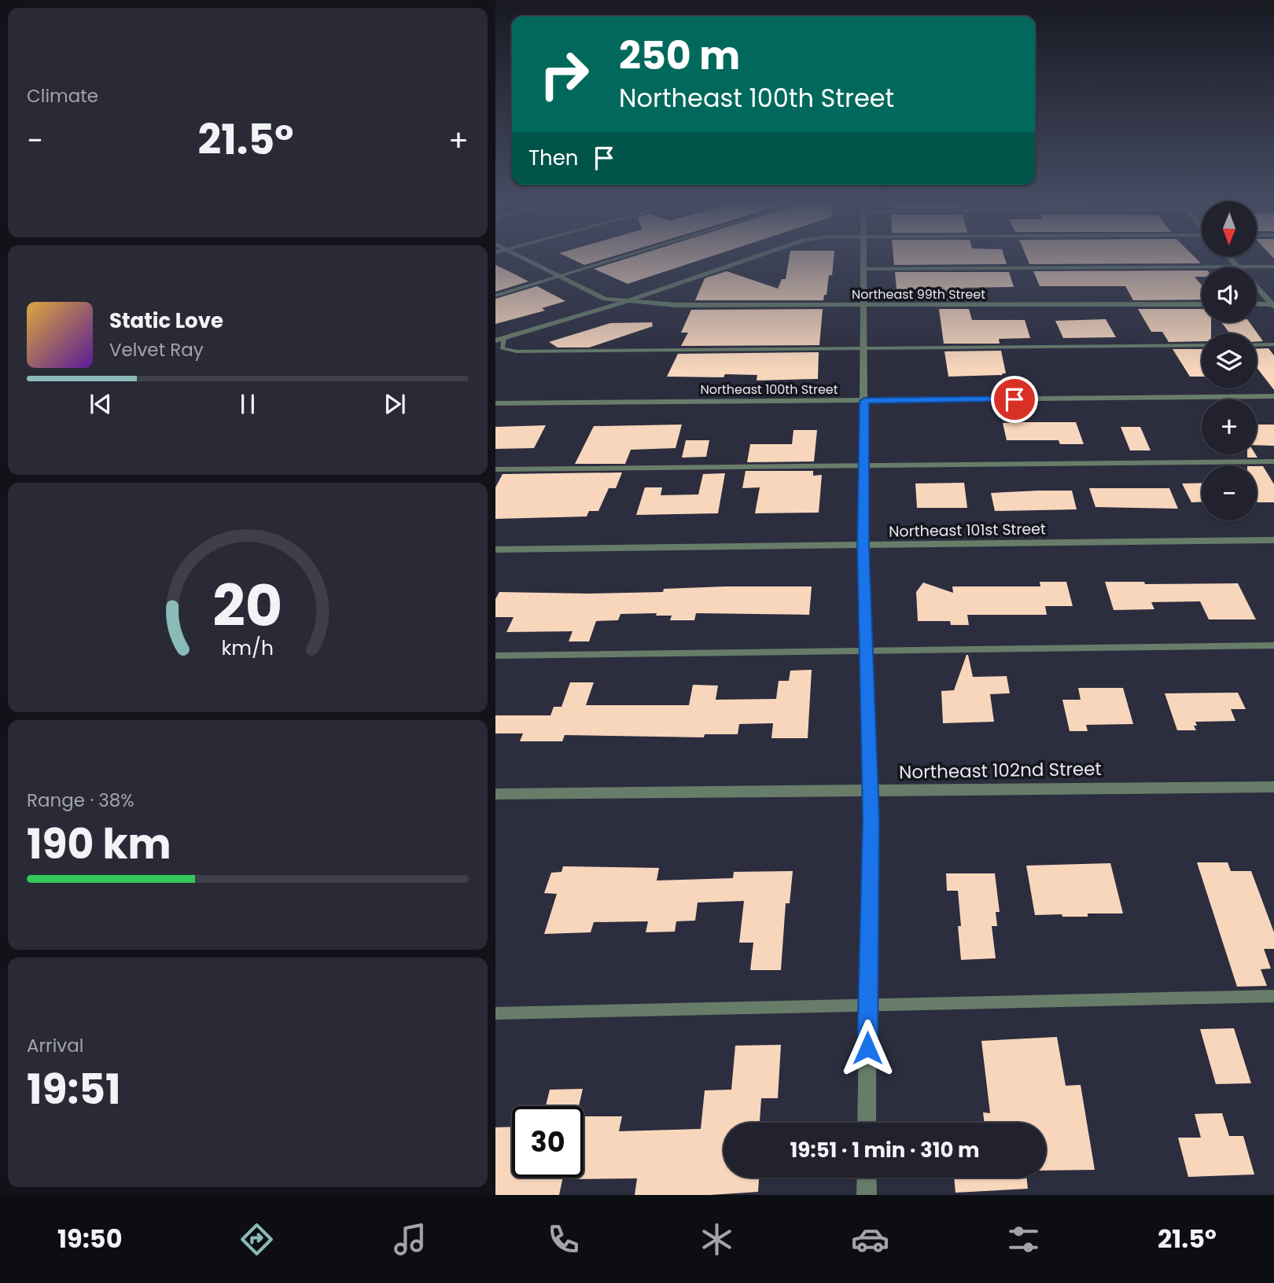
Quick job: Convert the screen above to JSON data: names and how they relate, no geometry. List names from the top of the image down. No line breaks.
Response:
{"streets":{"street":["Northeast 99th Street","Northeast 100th Street","Northeast 101st Street","Northeast 102nd Street"]},"north":"bottom","page":{"tile":["Climate",["Range · 38%","190 km"],["Arrival","19:51"]],"turn":["250 m","Northeast 100th Street"],"heat":["−","21.5°","+"],"then":"Then","map_buttons":["+","−"],"song":["Static Love","Velvet Ray"],"limit":"30","trip":"19:51 · 1 min · 310 m","tabs":["19:50","21.5°"],"gauge":["20","km/h"]}}
